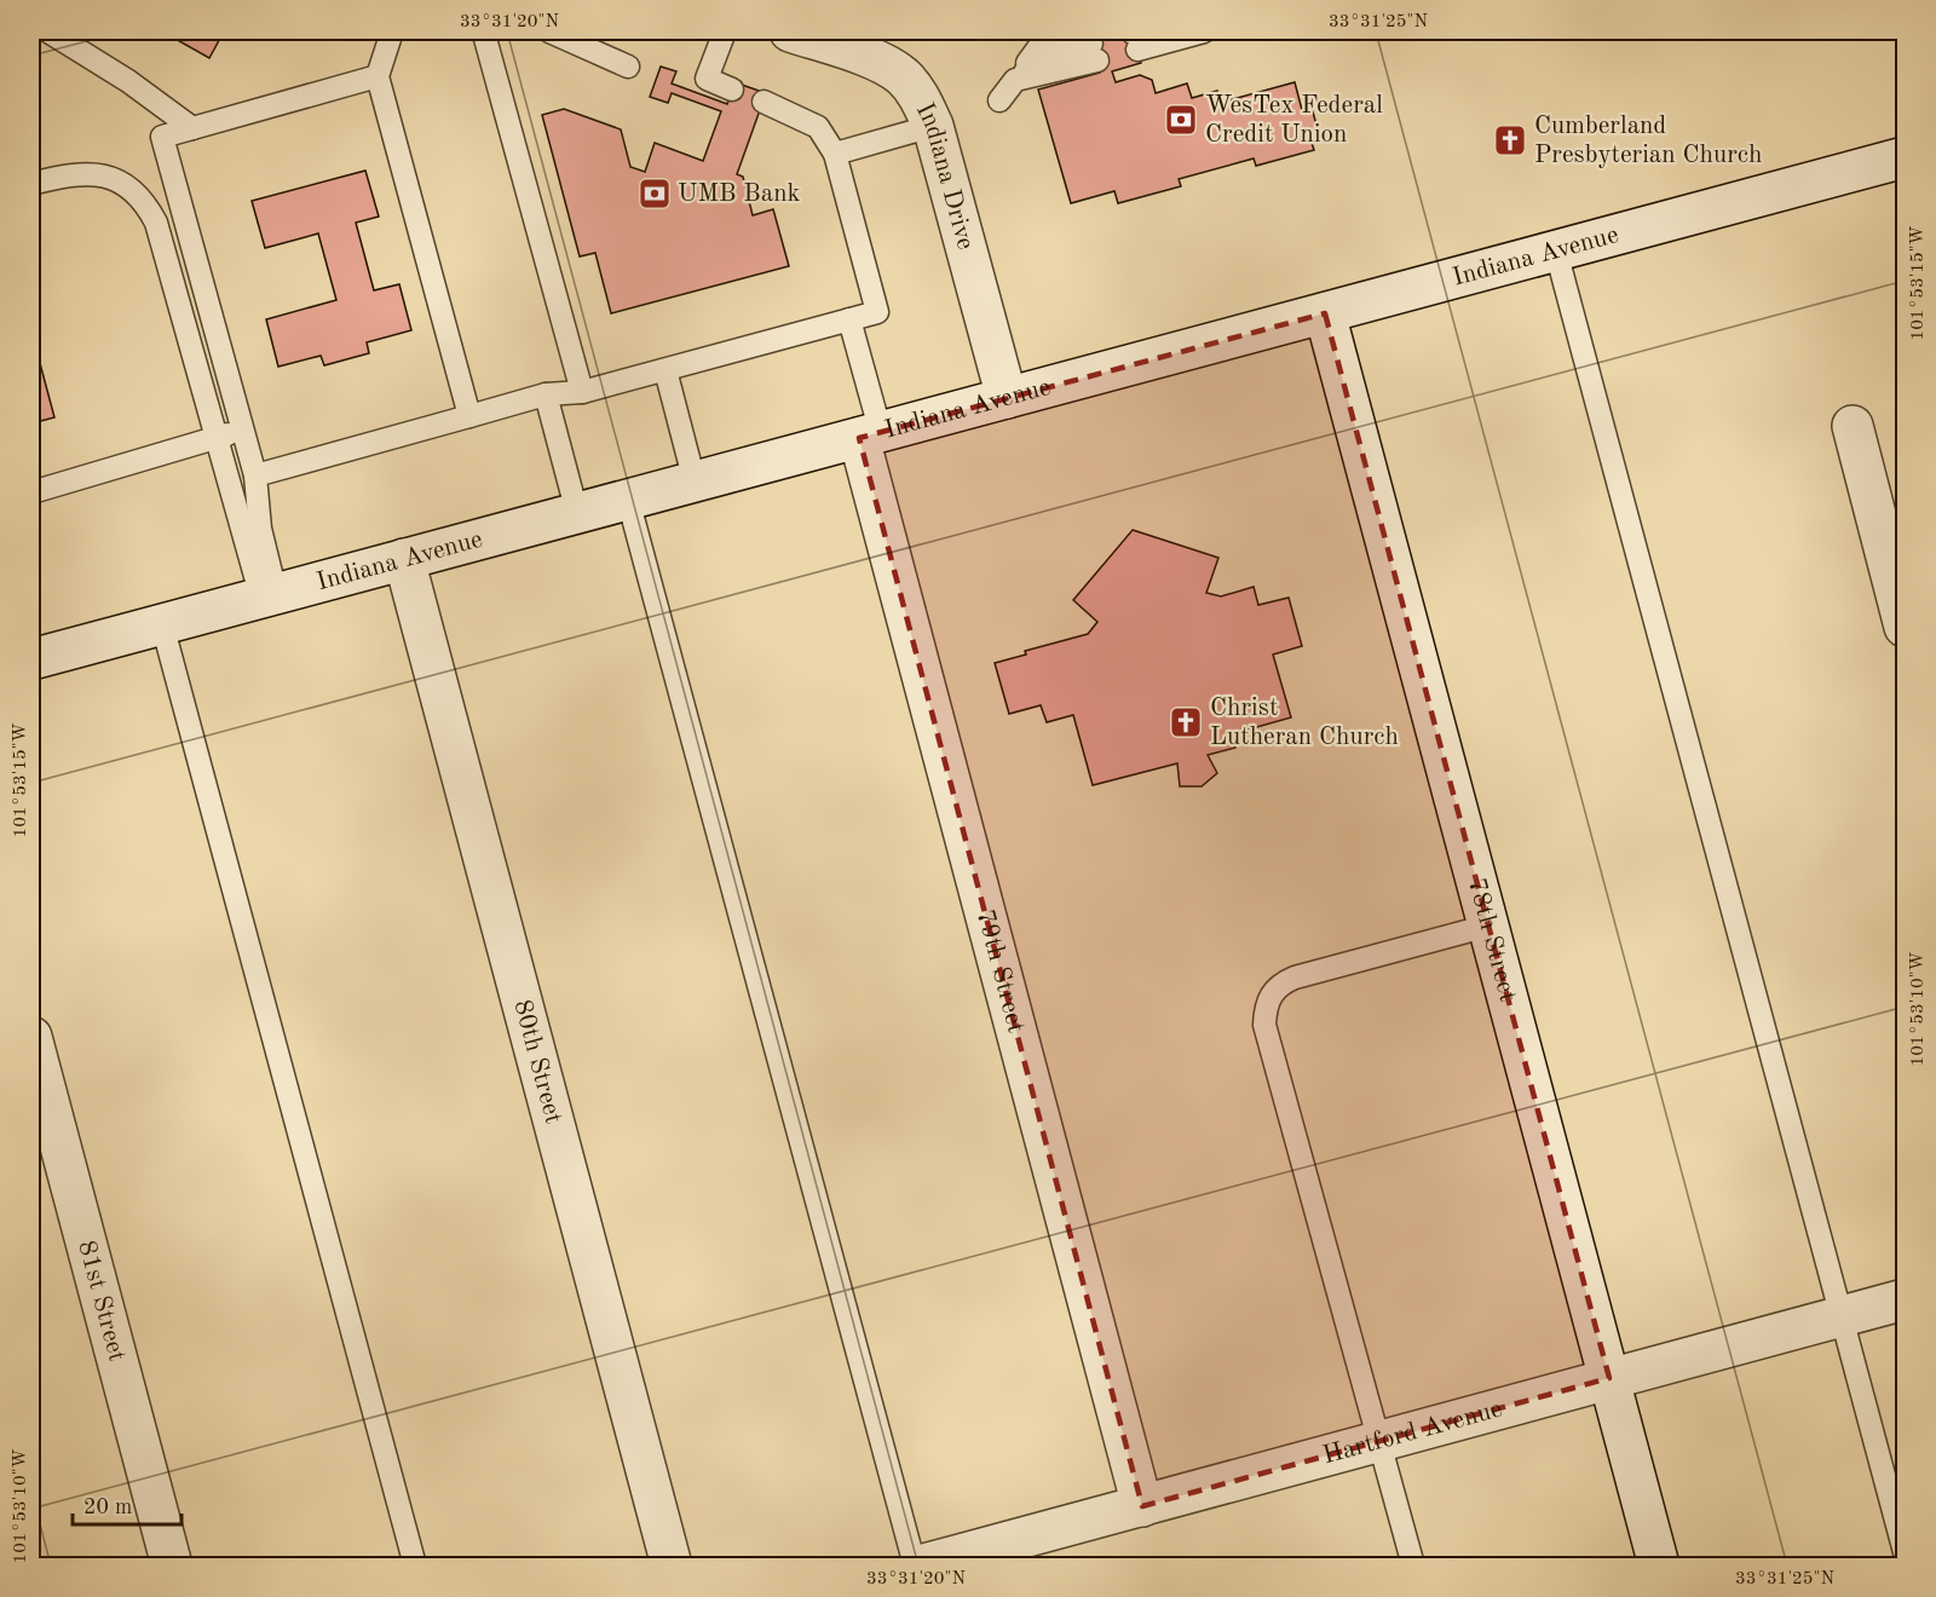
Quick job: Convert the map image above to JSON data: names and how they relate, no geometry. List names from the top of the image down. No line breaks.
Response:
{"streets":{"street":["Indiana Drive","Indiana Avenue","78th Street","79th Street","80th Street","81st Street","Hartford Avenue"]},"crossings":[["Indiana Drive","Indiana Avenue"],["Indiana Avenue","78th Street"],["Indiana Avenue","79th Street"],["Indiana Avenue","80th Street"],["78th Street","Hartford Avenue"],["79th Street","Hartford Avenue"]],"places":{"bank":["WesTex Federal Credit Union","UMB Bank"],"church":["Cumberland Presbyterian Church","Christ Lutheran Church"]},"scale_bar":"20 m","coordinates":["33°31'20\"N","33°31'25\"N","101°53'15\"W","101°53'10\"W"]}
